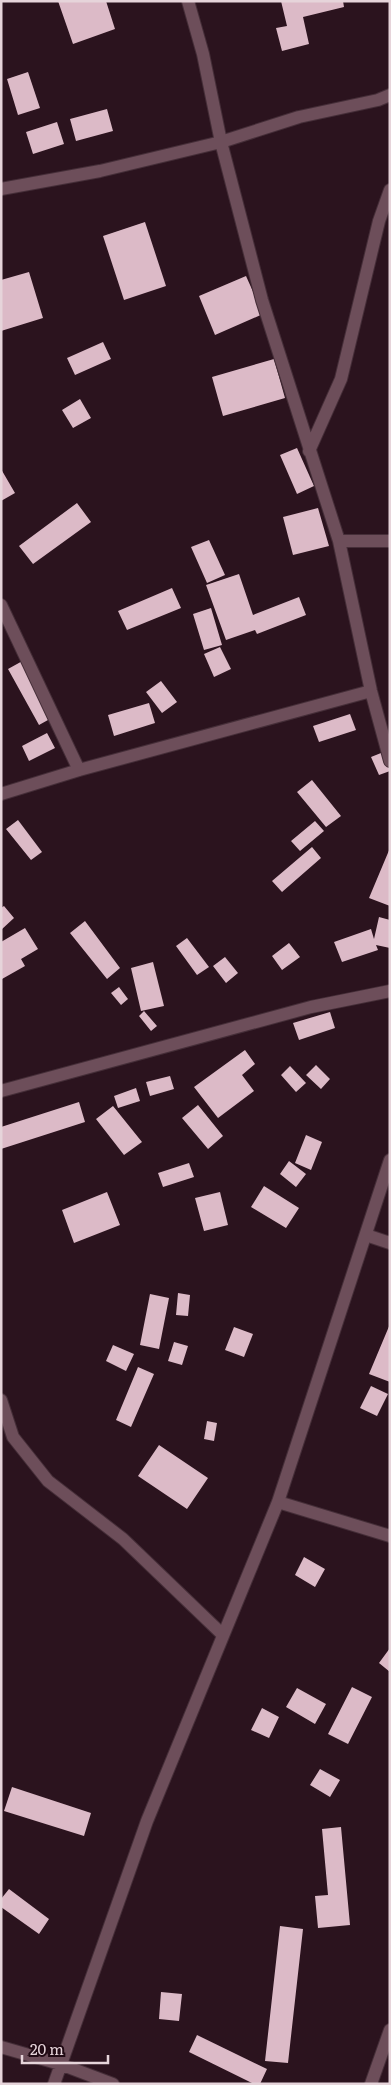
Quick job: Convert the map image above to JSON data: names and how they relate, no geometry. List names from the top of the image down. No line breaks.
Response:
{"scale_bar":"20 m"}
